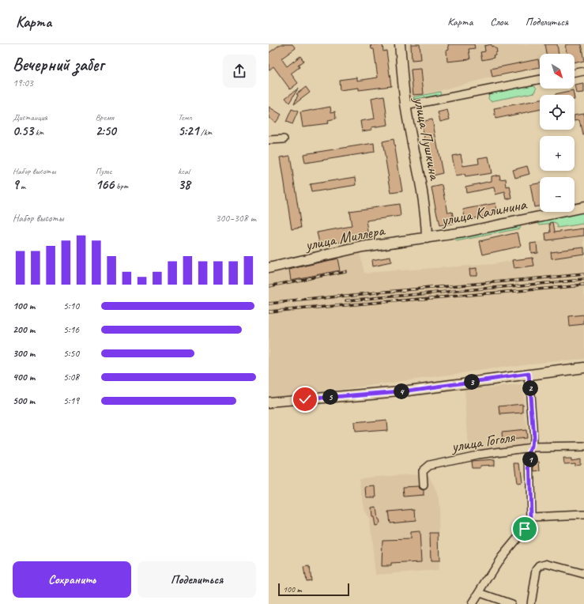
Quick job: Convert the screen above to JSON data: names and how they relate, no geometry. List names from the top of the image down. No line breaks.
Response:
{"streets":{"main road":["улица Пушкина","улица Калинина","улица Миллера"],"street":["улица Гоголя"]},"crossings":[["улица Пушкина","улица Калинина"],["улица Пушкина","улица Миллера"],["улица Калинина","улица Миллера"]],"scale_bar":"100 m","north":"bottom right","page":{"header":"Карта","nav":["Карта","Слои","Поделиться"],"heading":["Вечерний забег","19:03"],"map_buttons":["+","−"],"stats":[["Дистанция","0.53 km"],["Время","2:50"],["Темп","5:21 /km"],["Набор высоты","9 m"],["Пульс","166 bpm"],["kcal","38"]],"chart":["Набор высоты","300–308 m"],"list":[{"name":"100 m","note":"5:10"},{"name":"200 m","note":"5:16"},{"name":"300 m","note":"5:50"},{"name":"400 m","note":"5:08"},{"name":"500 m","note":"5:19"}],"pins":["3","2","4","5","1"],"buttons":["Сохранить","Поделиться"],"scale":"100 m"}}
